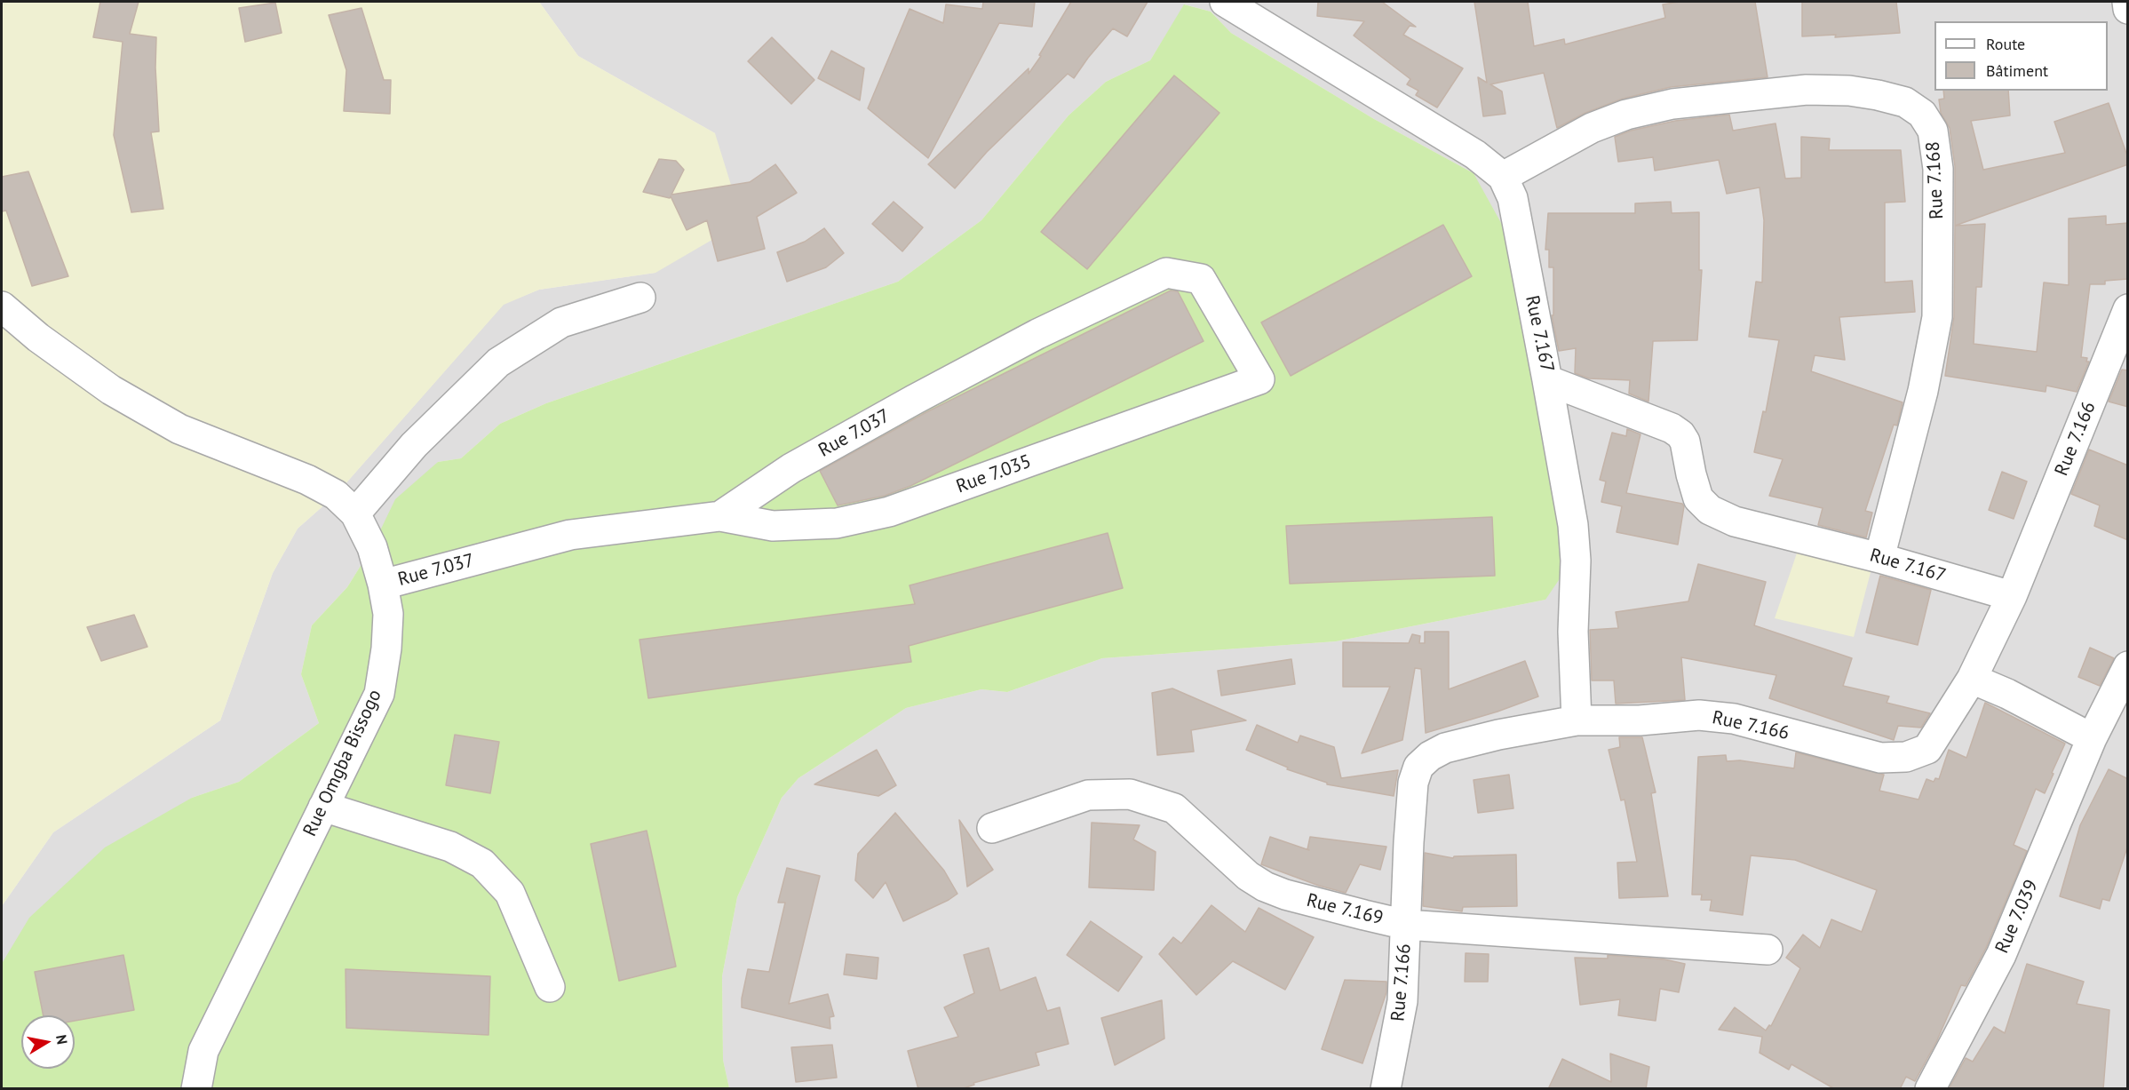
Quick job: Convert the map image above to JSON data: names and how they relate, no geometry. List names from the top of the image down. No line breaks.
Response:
{"streets":{"street":["Rue 7.168","Rue 7.167","Rue 7.037","Rue 7.166","Rue 7.035","Rue Omgba Bissogo","Rue 7.169","Rue 7.039"]},"crossings":[["Rue 7.168","Rue 7.167"],["Rue 7.167","Rue 7.166"],["Rue 7.037","Rue 7.035"],["Rue 7.037","Rue Omgba Bissogo"],["Rue 7.166","Rue 7.169"]],"legend":["Route","Bâtiment"],"north":"right"}
